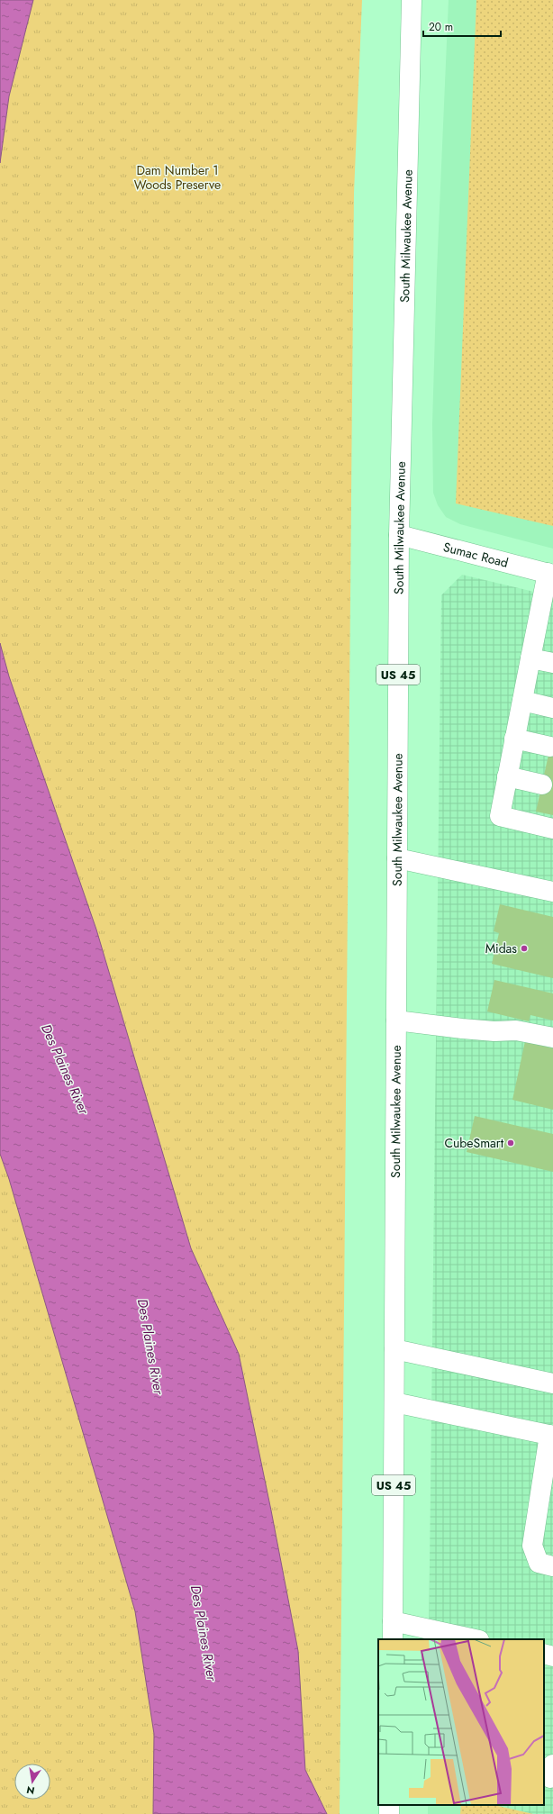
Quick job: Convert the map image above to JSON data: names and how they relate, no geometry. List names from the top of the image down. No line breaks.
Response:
{"streets":{"main road":["South Milwaukee Avenue","Sumac Road","US 45"]},"crossings":[["South Milwaukee Avenue","Sumac Road"]],"water":["Des Plaines River"],"parks":["Dam Number 1 Woods Preserve"],"places":["Midas","CubeSmart"],"scale_bar":"20 m","north":"bottom"}
